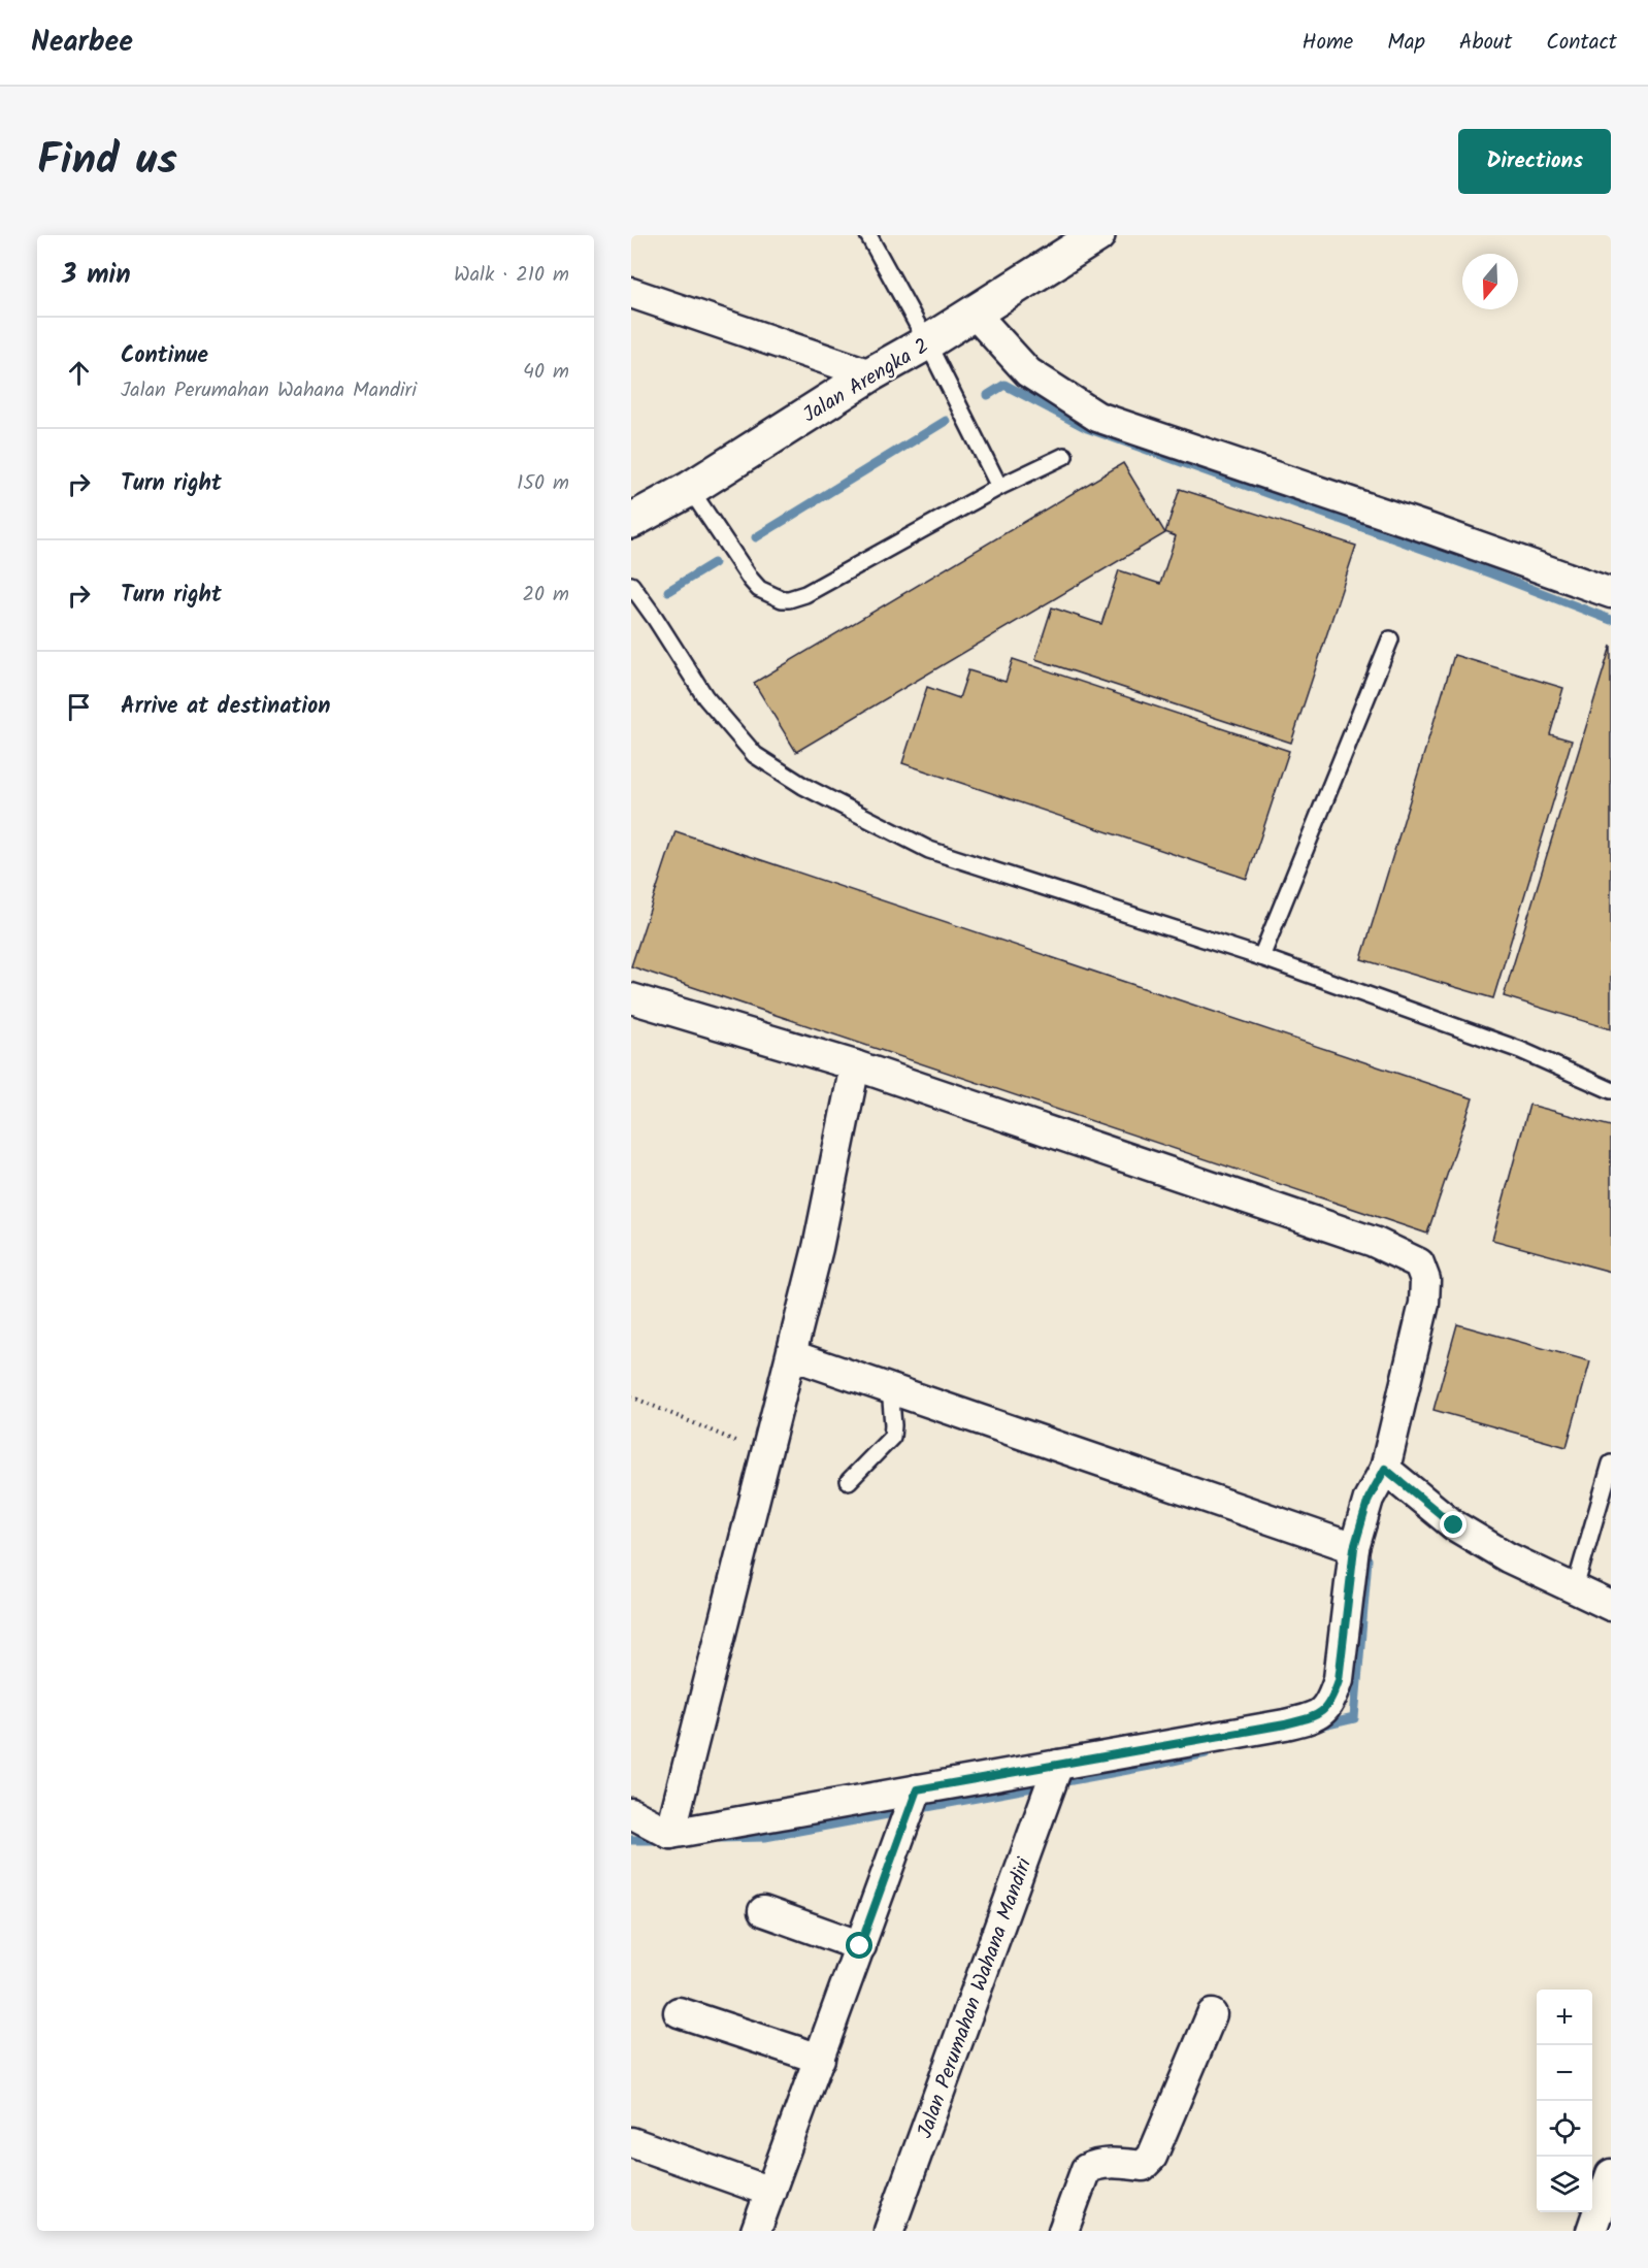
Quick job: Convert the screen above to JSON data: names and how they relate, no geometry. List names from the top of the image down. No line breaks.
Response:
{"streets":{"highway":["Jalan Arengka 2"],"street":["Jalan Perumahan Wahana Mandiri"]},"north":"bottom","page":{"header":"Nearbee","nav":["Home","Map","About","Contact"],"title":"Find us","buttons":"Directions","heading":["3 min","Walk · 210 m"],"list":[["Continue","Jalan Perumahan Wahana Mandiri","40 m"],["Turn right","150 m"],["Turn right","20 m"],"Arrive at destination"],"map_buttons":["+","−"]}}
